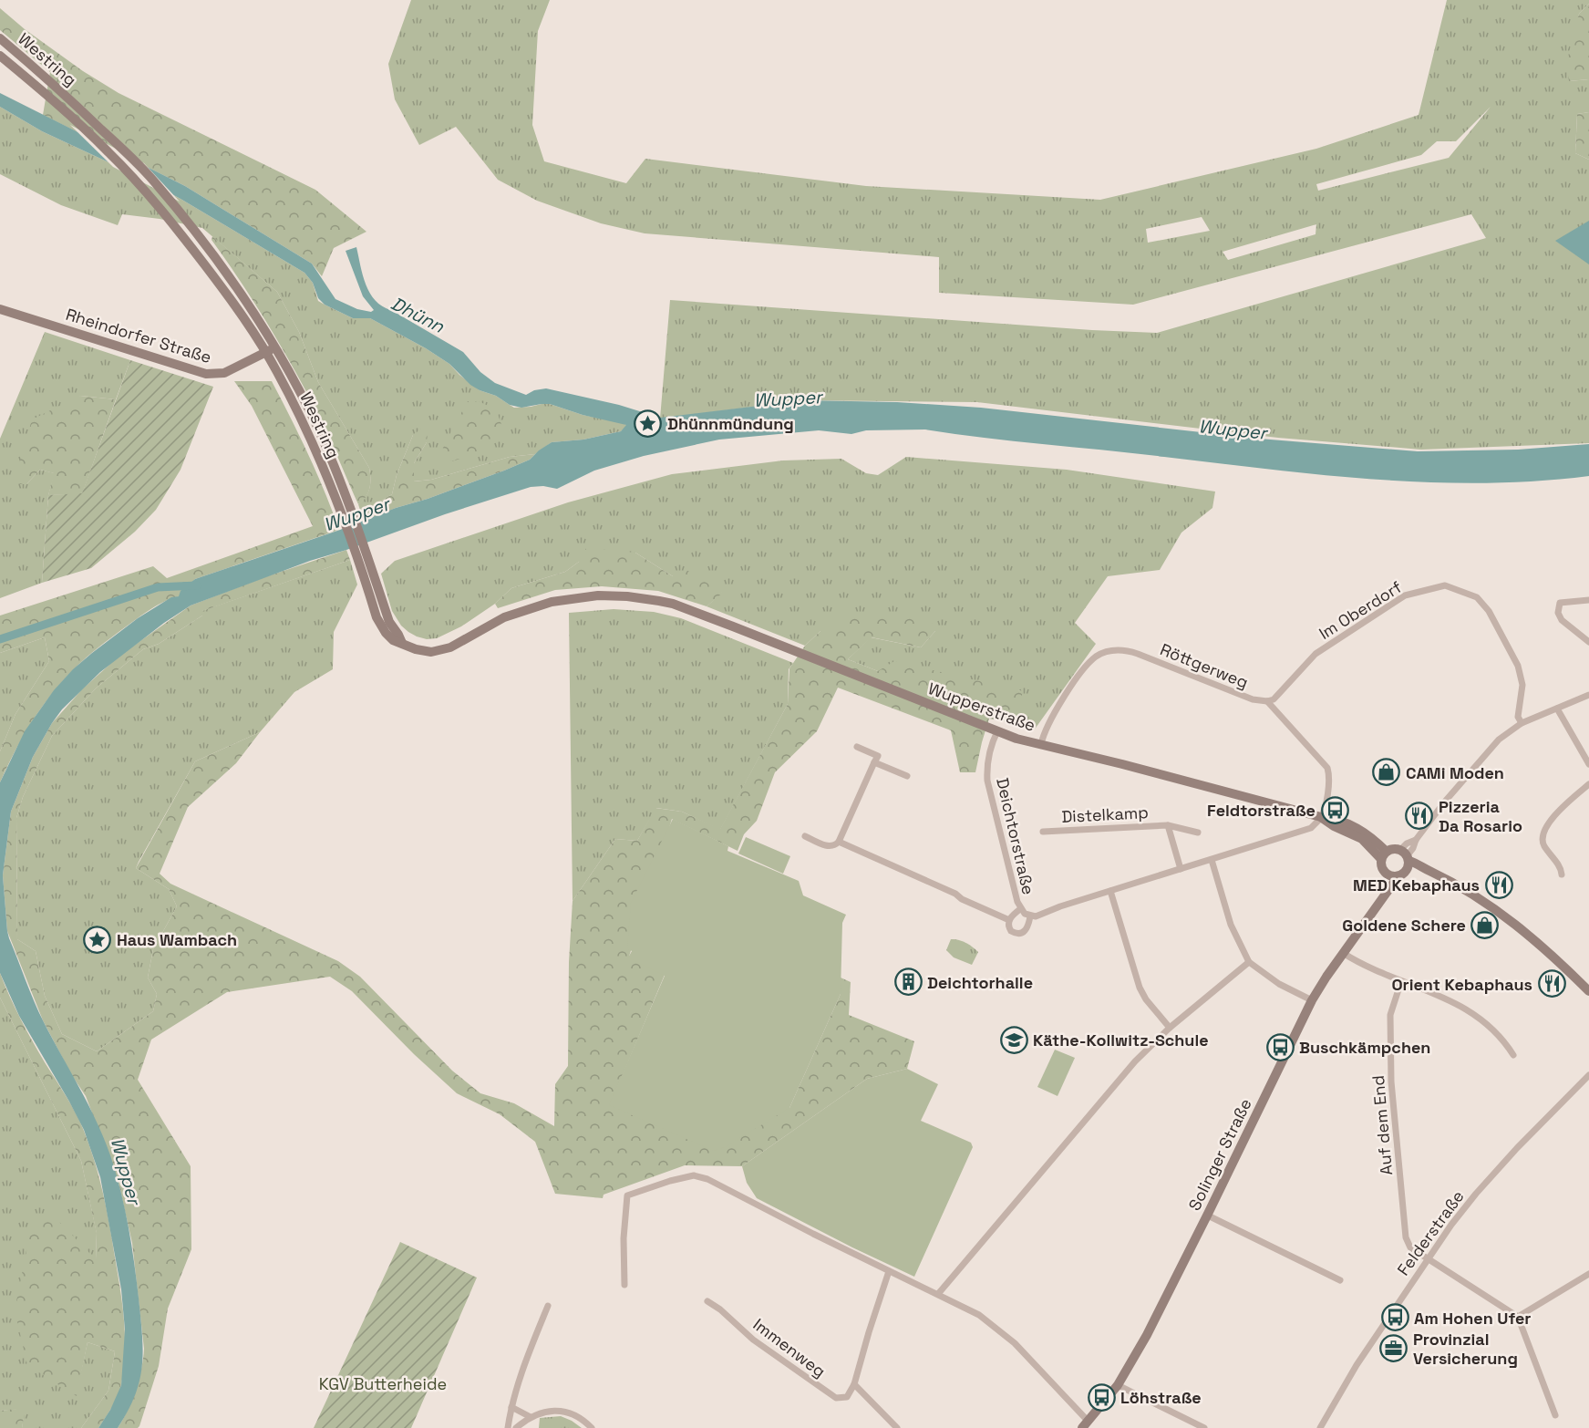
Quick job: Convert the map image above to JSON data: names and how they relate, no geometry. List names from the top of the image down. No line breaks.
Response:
{"streets":{"main road":["Westring","Rheindorfer Straße","Wupperstraße","Solinger Straße"],"street":["Im Oberdorf","Röttgerweg","Distelkamp","Deichtorstraße","Auf dem End","Felderstraße","Immenweg"]},"crossings":[["Westring","Rheindorfer Straße"],["Westring","Wupperstraße"],["Rheindorfer Straße","Wupperstraße"],["Im Oberdorf","Röttgerweg"],["Röttgerweg","Wupperstraße"],["Wupperstraße","Deichtorstraße"],["Wupperstraße","Solinger Straße"],["Auf dem End","Felderstraße"]],"water":["Dhünn","Wupper"],"parks":["KGV Butterheide"],"places":{"place":["Dhünnmündung","Haus Wambach"],"shop":["CAMi Moden","Goldene Schere"],"bus stop":["Feldtorstraße","Buschkämpchen","Am Hohen Ufer","Löhstraße"],"restaurant":["Pizzeria Da Rosario","MED Kebaphaus","Orient Kebaphaus"],"building":["Deichtorhalle"],"school or university":["Käthe-Kollwitz-Schule"],"office":["Provinzial Versicherung"]}}
